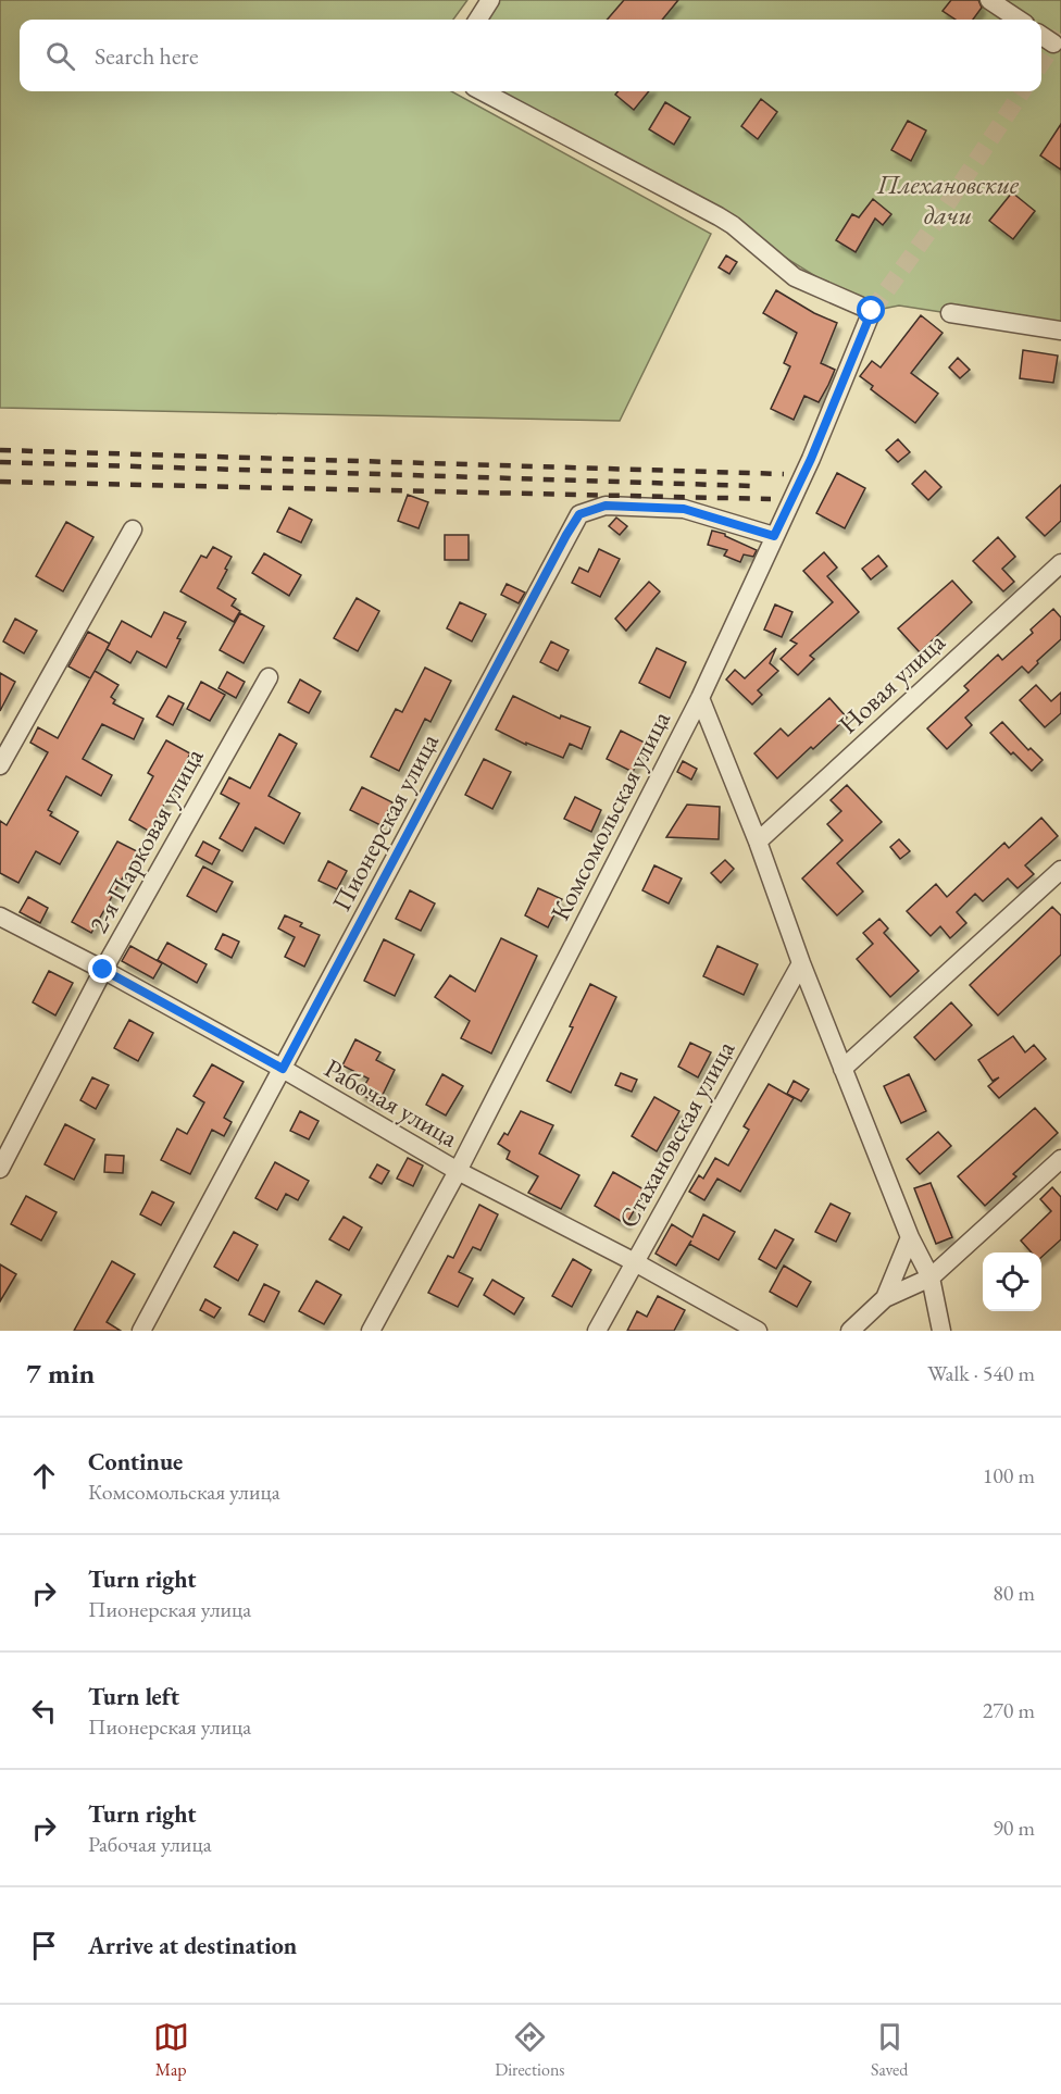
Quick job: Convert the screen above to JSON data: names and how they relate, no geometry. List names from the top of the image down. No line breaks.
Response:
{"streets":{"street":["Новая улица","Комсомольская улица","Пионерская улица","2-я Парковая улица","Рабочая улица","Стахановская улица"]},"crossings":[["Комсомольская улица","Пионерская улица"],["Комсомольская улица","Рабочая улица"],["Пионерская улица","Рабочая улица"],["2-я Парковая улица","Рабочая улица"],["Рабочая улица","Стахановская улица"]],"parks":["Плехановские дачи"],"page":{"search":"Search here","heading":["7 min","Walk · 540 m"],"list":[["Continue","Комсомольская улица","100 m"],["Turn right","Пионерская улица","80 m"],["Turn left","Пионерская улица","270 m"],["Turn right","Рабочая улица","90 m"],"Arrive at destination"],"nav":["Map","Directions","Saved"]}}
